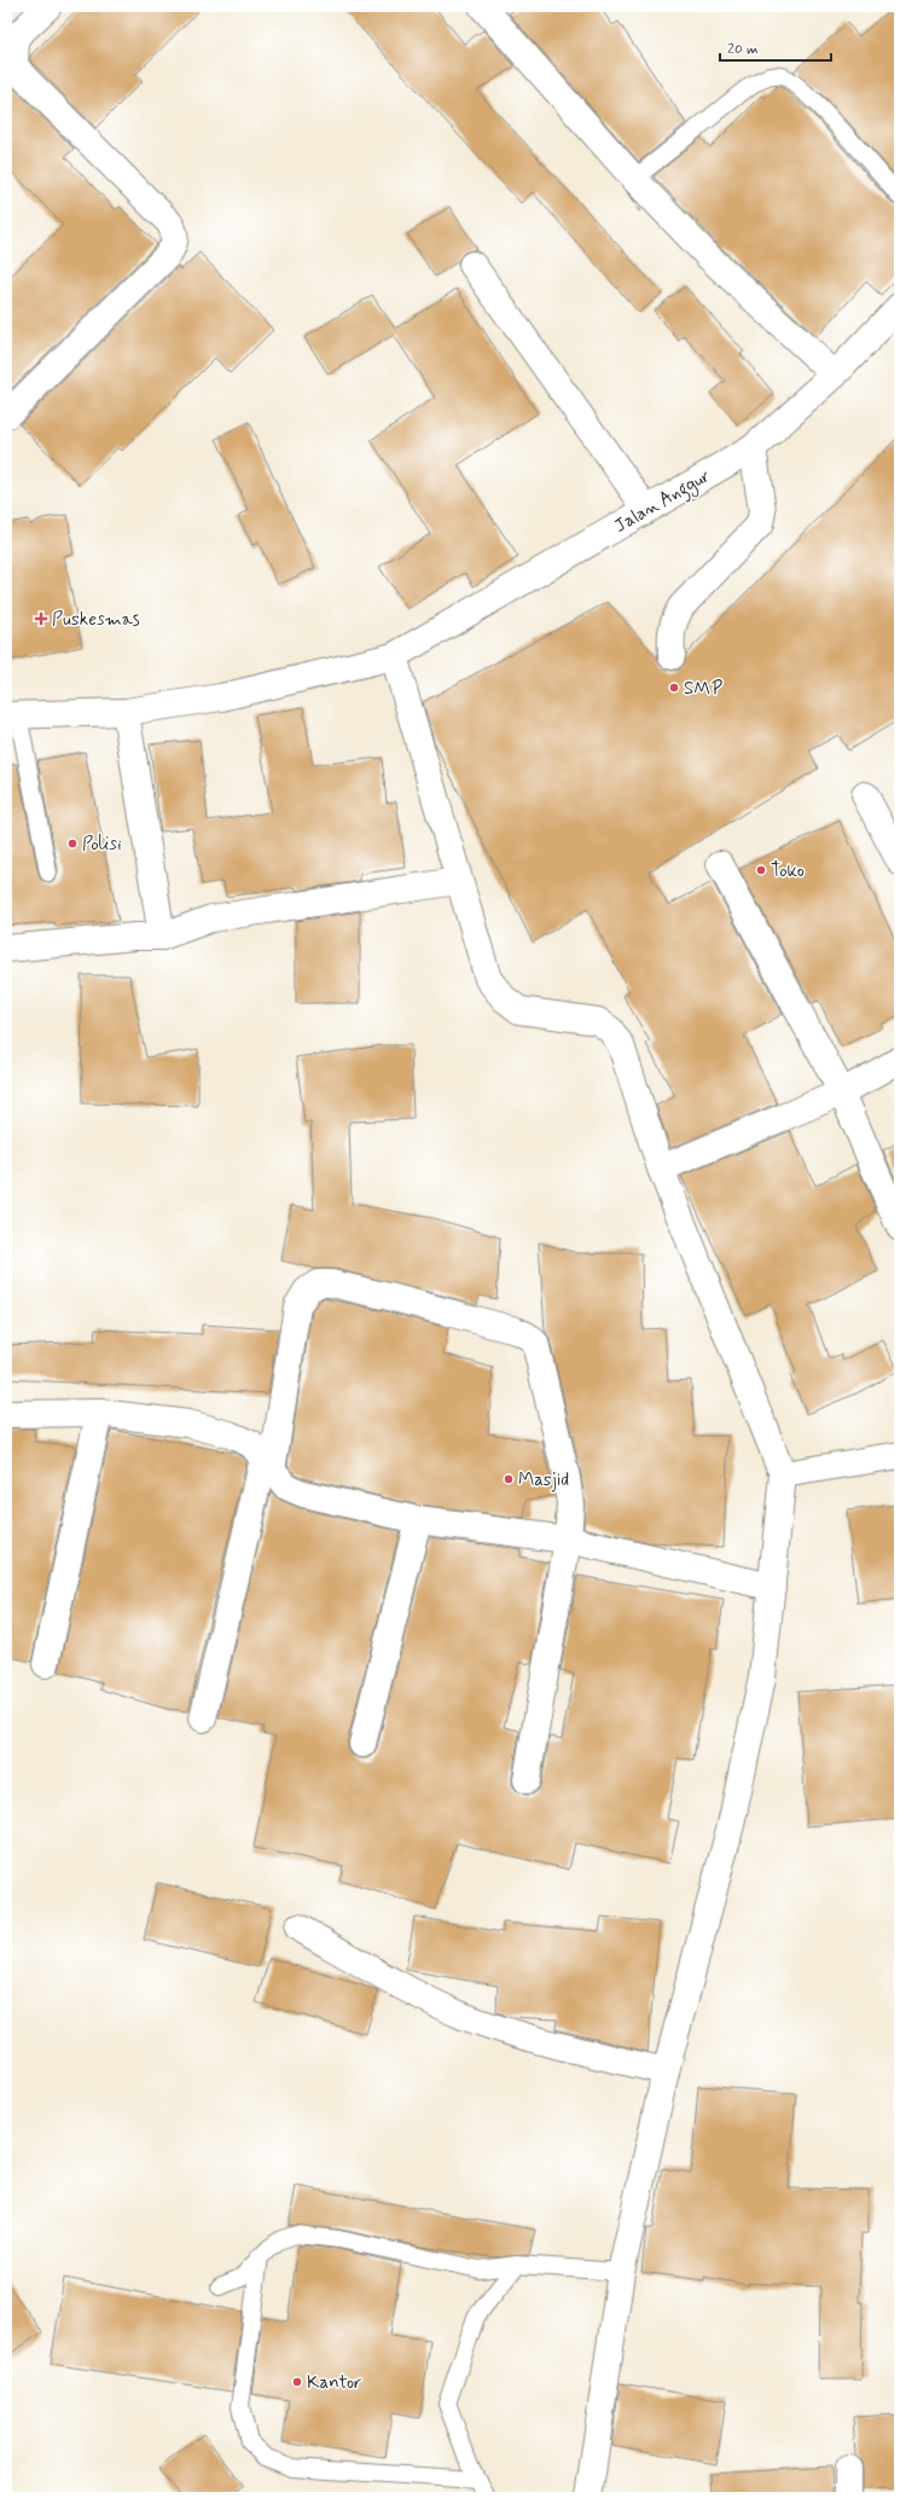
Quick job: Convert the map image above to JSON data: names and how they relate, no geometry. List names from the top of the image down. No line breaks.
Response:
{"streets":{"street":["Jalan Anggur"]},"places":{"health":["Puskesmas"],"other":["SMP","Polisi","Toko","Masjid","Kantor"]},"scale_bar":"20 m"}
